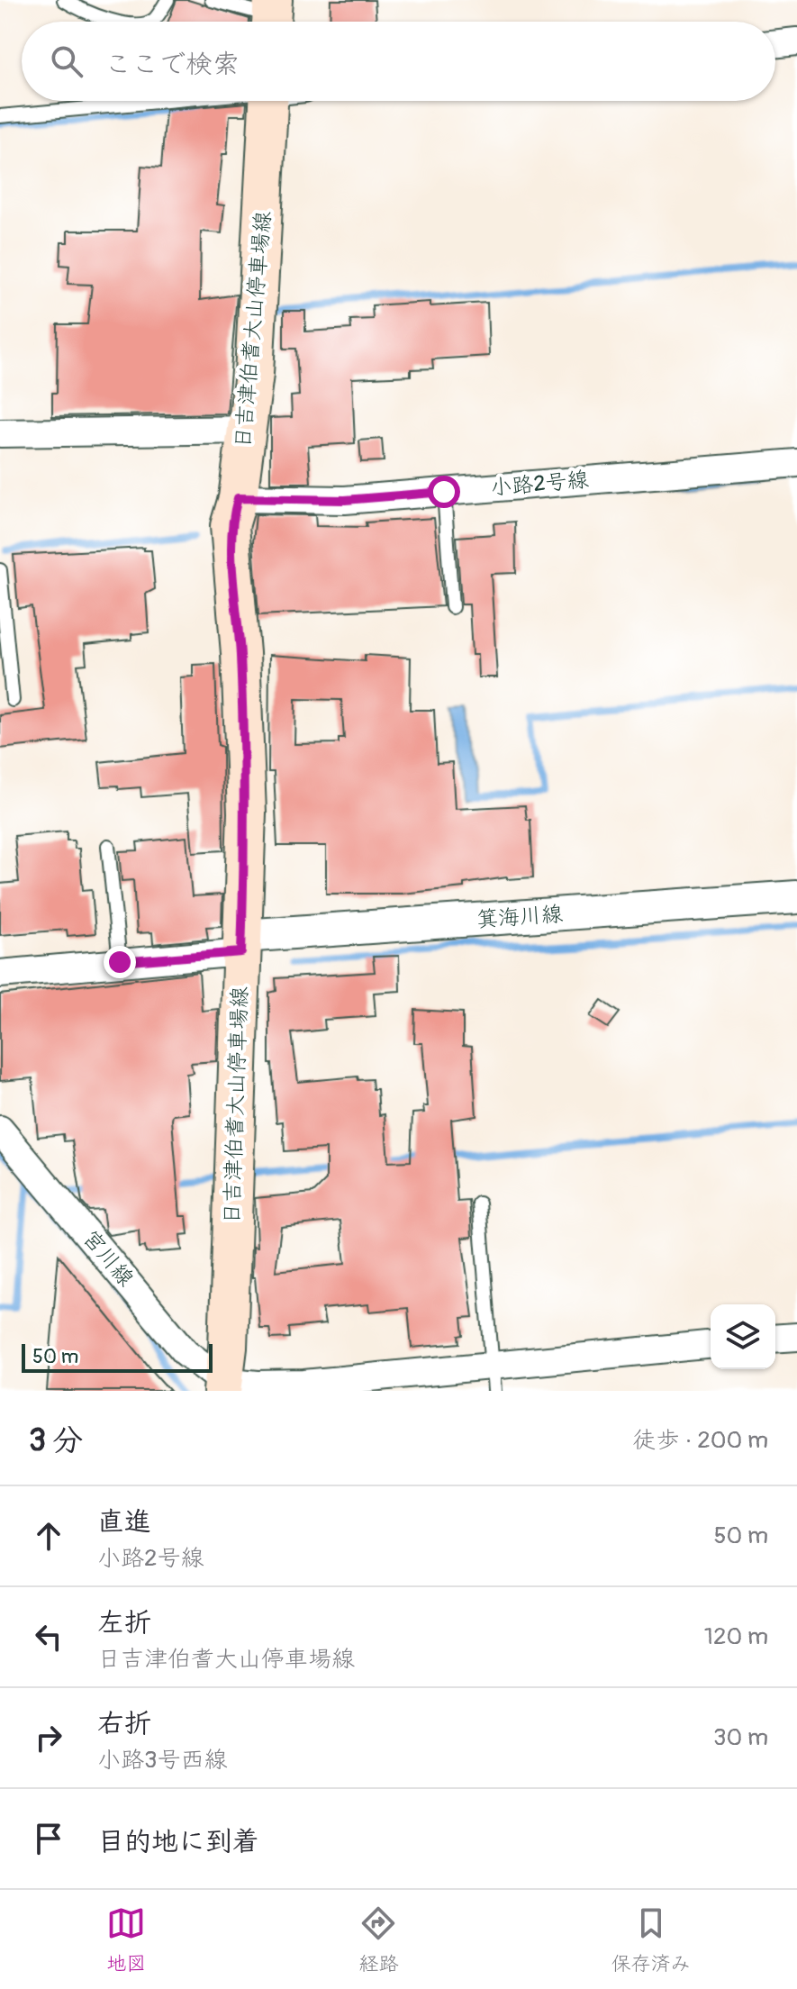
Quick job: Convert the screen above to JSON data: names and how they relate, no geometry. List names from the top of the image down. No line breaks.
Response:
{"streets":{"main road":["日吉津伯耆大山停車場線"],"street":["小路2号線","箕海川線","宮川線"]},"crossings":[["日吉津伯耆大山停車場線","小路2号線"],["日吉津伯耆大山停車場線","箕海川線"],["日吉津伯耆大山停車場線","宮川線"]],"scale_bar":"50 m","page":{"search":"ここで検索","scale":"50 m","heading":["3 分","徒歩 · 200 m"],"list":[["直進","小路2号線","50 m"],["左折","日吉津伯耆大山停車場線","120 m"],["右折","小路3号西線","30 m"],"目的地に到着"],"nav":["地図","経路","保存済み"]}}
